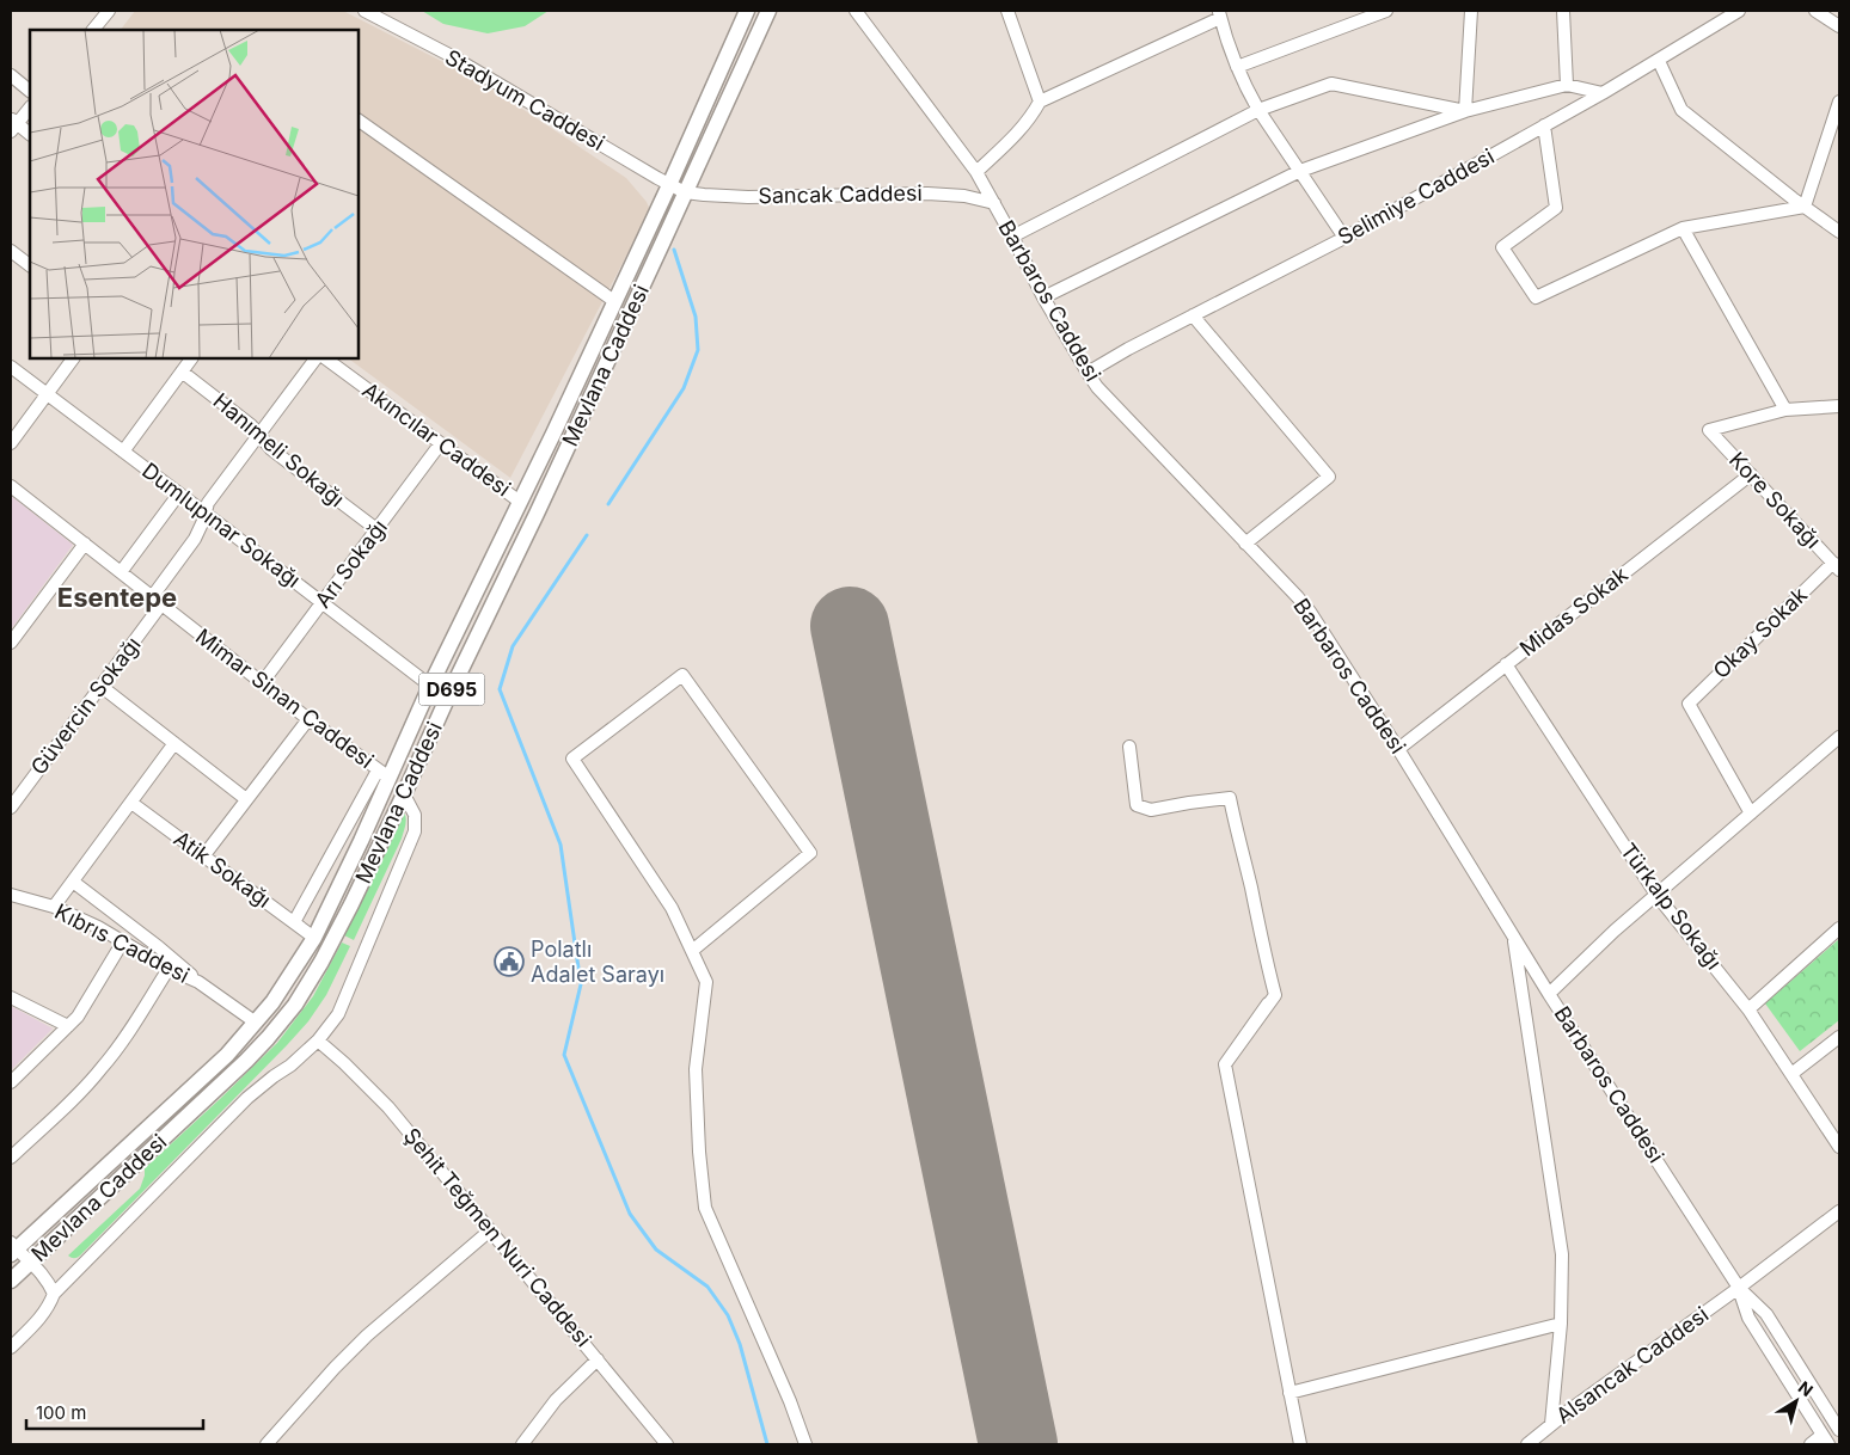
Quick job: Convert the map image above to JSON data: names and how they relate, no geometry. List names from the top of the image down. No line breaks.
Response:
{"streets":{"main road":["Mevlana Caddesi","D695"],"street":["Stadyum Caddesi","Sancak Caddesi","Selimiye Caddesi","Barbaros Caddesi","Akıncılar Caddesi","Hanımeli Sokağı","Kore Sokağı","Dumlupınar Sokağı","Arı Sokağı","Midas Sokak","Okay Sokak","Mimar Sinan Caddesi","Güvercin Sokağı","Atik Sokağı","Türkalp Sokağı","Kıbrıs Caddesi","Şehit Teğmen Nuri Caddesi","Alsancak Caddesi"]},"crossings":[["Stadyum Caddesi","Sancak Caddesi"],["Stadyum Caddesi","Mevlana Caddesi"],["Sancak Caddesi","Barbaros Caddesi"],["Sancak Caddesi","Mevlana Caddesi"],["Selimiye Caddesi","Barbaros Caddesi"],["Barbaros Caddesi","Midas Sokak"],["Barbaros Caddesi","Alsancak Caddesi"],["Mevlana Caddesi","Akıncılar Caddesi"],["Mevlana Caddesi","Dumlupınar Sokağı"],["Mevlana Caddesi","Mimar Sinan Caddesi"],["Mevlana Caddesi","Atik Sokağı"],["Mevlana Caddesi","Kıbrıs Caddesi"],["Akıncılar Caddesi","Arı Sokağı"],["Hanımeli Sokağı","Arı Sokağı"],["Hanımeli Sokağı","Güvercin Sokağı"],["Kore Sokağı","Midas Sokak"],["Kore Sokağı","Okay Sokak"],["Dumlupınar Sokağı","Arı Sokağı"],["Dumlupınar Sokağı","Güvercin Sokağı"],["Arı Sokağı","Mimar Sinan Caddesi"],["Midas Sokak","Türkalp Sokağı"],["Mimar Sinan Caddesi","Güvercin Sokağı"]],"districts":["Esentepe"],"places":{"public building":["Polatlı Adalet Sarayı"]},"scale_bar":"100 m","north":"top right"}
